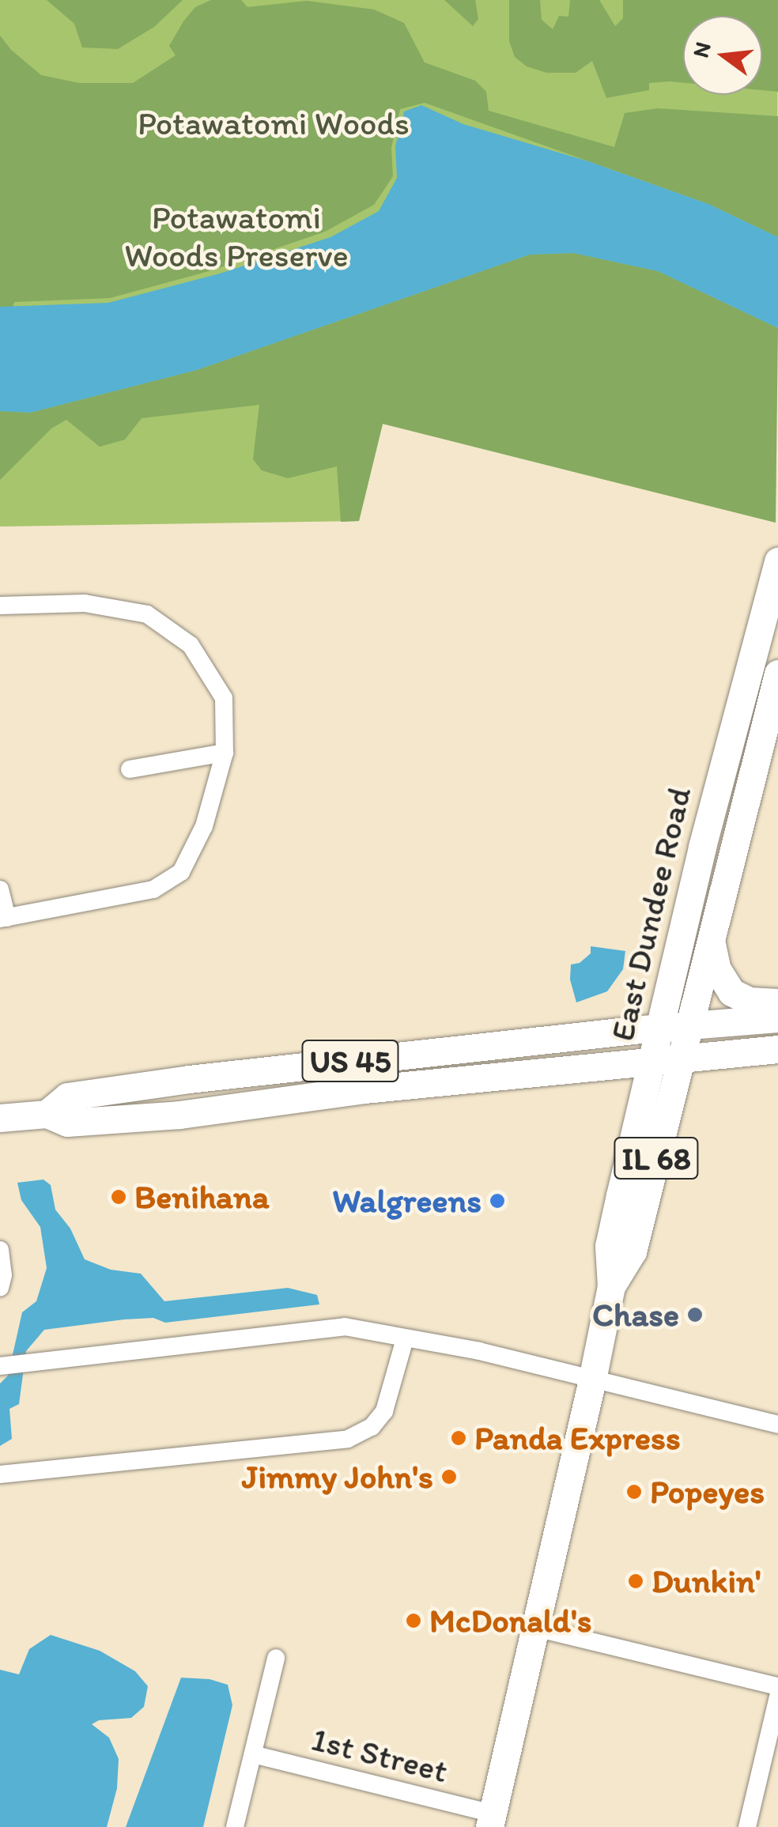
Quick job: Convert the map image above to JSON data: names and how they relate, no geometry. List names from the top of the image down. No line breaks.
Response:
{"streets":{"main road":["East Dundee Road","US 45","IL 68"],"street":["1st Street"]},"crossings":[["East Dundee Road","US 45"],["East Dundee Road","1st Street"]],"parks":["Potawatomi Woods","Potawatomi Woods Preserve"],"places":["Benihana","Walgreens","Chase","Panda Express","Jimmy John's","Popeyes","Dunkin'","McDonald's"],"north":"left"}
